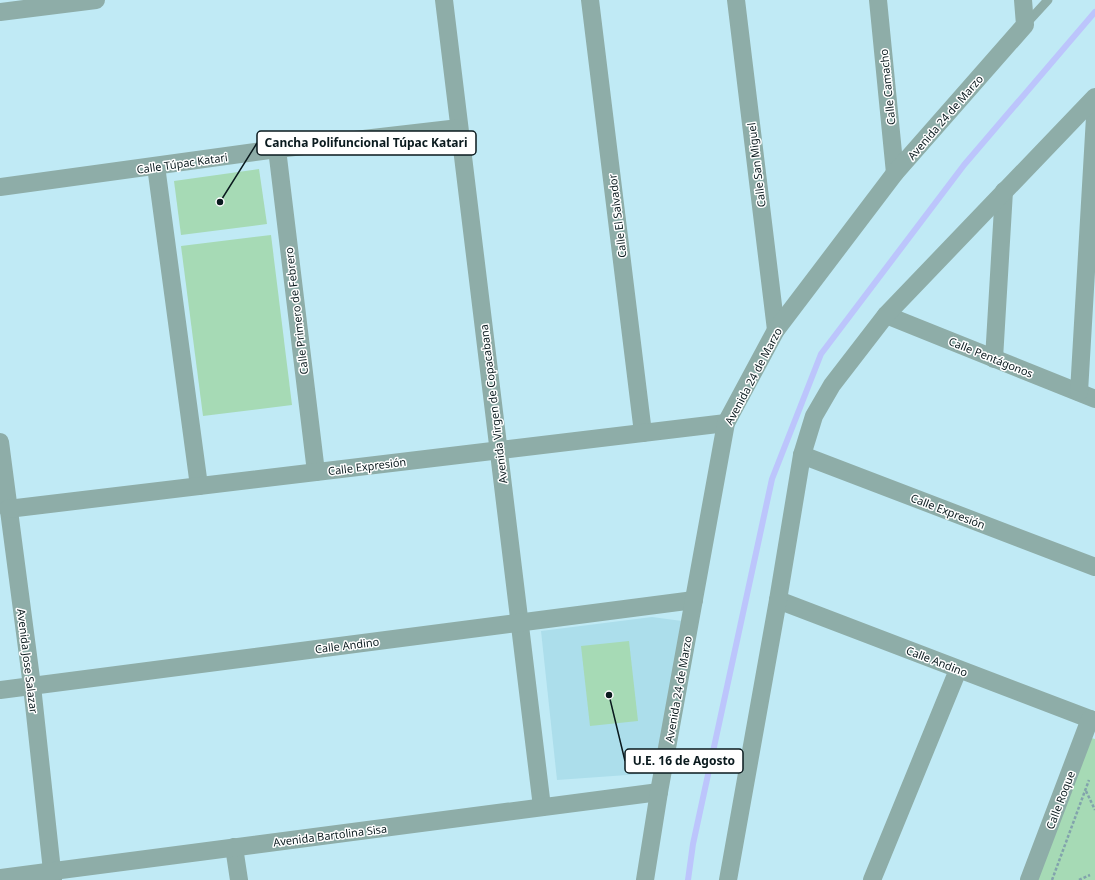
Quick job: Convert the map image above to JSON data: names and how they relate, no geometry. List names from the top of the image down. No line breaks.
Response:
{"streets":{"street":["Calle Camacho","Avenida 24 de Marzo","Calle Túpac Katari","Calle San Miguel","Calle El Salvador","Calle Primero de Febrero","Calle Pentágonos","Avenida Virgen de Copacabana","Calle Expresión","Calle Andino","Avenida Jose Salazar","Calle Roque","Avenida Bartolina Sisa"]},"crossings":[["Calle Camacho","Avenida 24 de Marzo"],["Avenida 24 de Marzo","Calle San Miguel"],["Avenida 24 de Marzo","Calle Expresión"],["Avenida 24 de Marzo","Calle Andino"],["Avenida 24 de Marzo","Avenida Bartolina Sisa"],["Calle Túpac Katari","Calle Primero de Febrero"],["Calle Túpac Katari","Avenida Virgen de Copacabana"],["Calle El Salvador","Calle Expresión"],["Calle Primero de Febrero","Calle Expresión"],["Avenida Virgen de Copacabana","Calle Expresión"],["Avenida Virgen de Copacabana","Calle Andino"],["Avenida Virgen de Copacabana","Avenida Bartolina Sisa"],["Calle Expresión","Avenida Jose Salazar"],["Calle Andino","Avenida Jose Salazar"],["Calle Andino","Calle Roque"],["Avenida Jose Salazar","Avenida Bartolina Sisa"]],"places":["Cancha Polifuncional Túpac Katari","U.E. 16 de Agosto"]}
